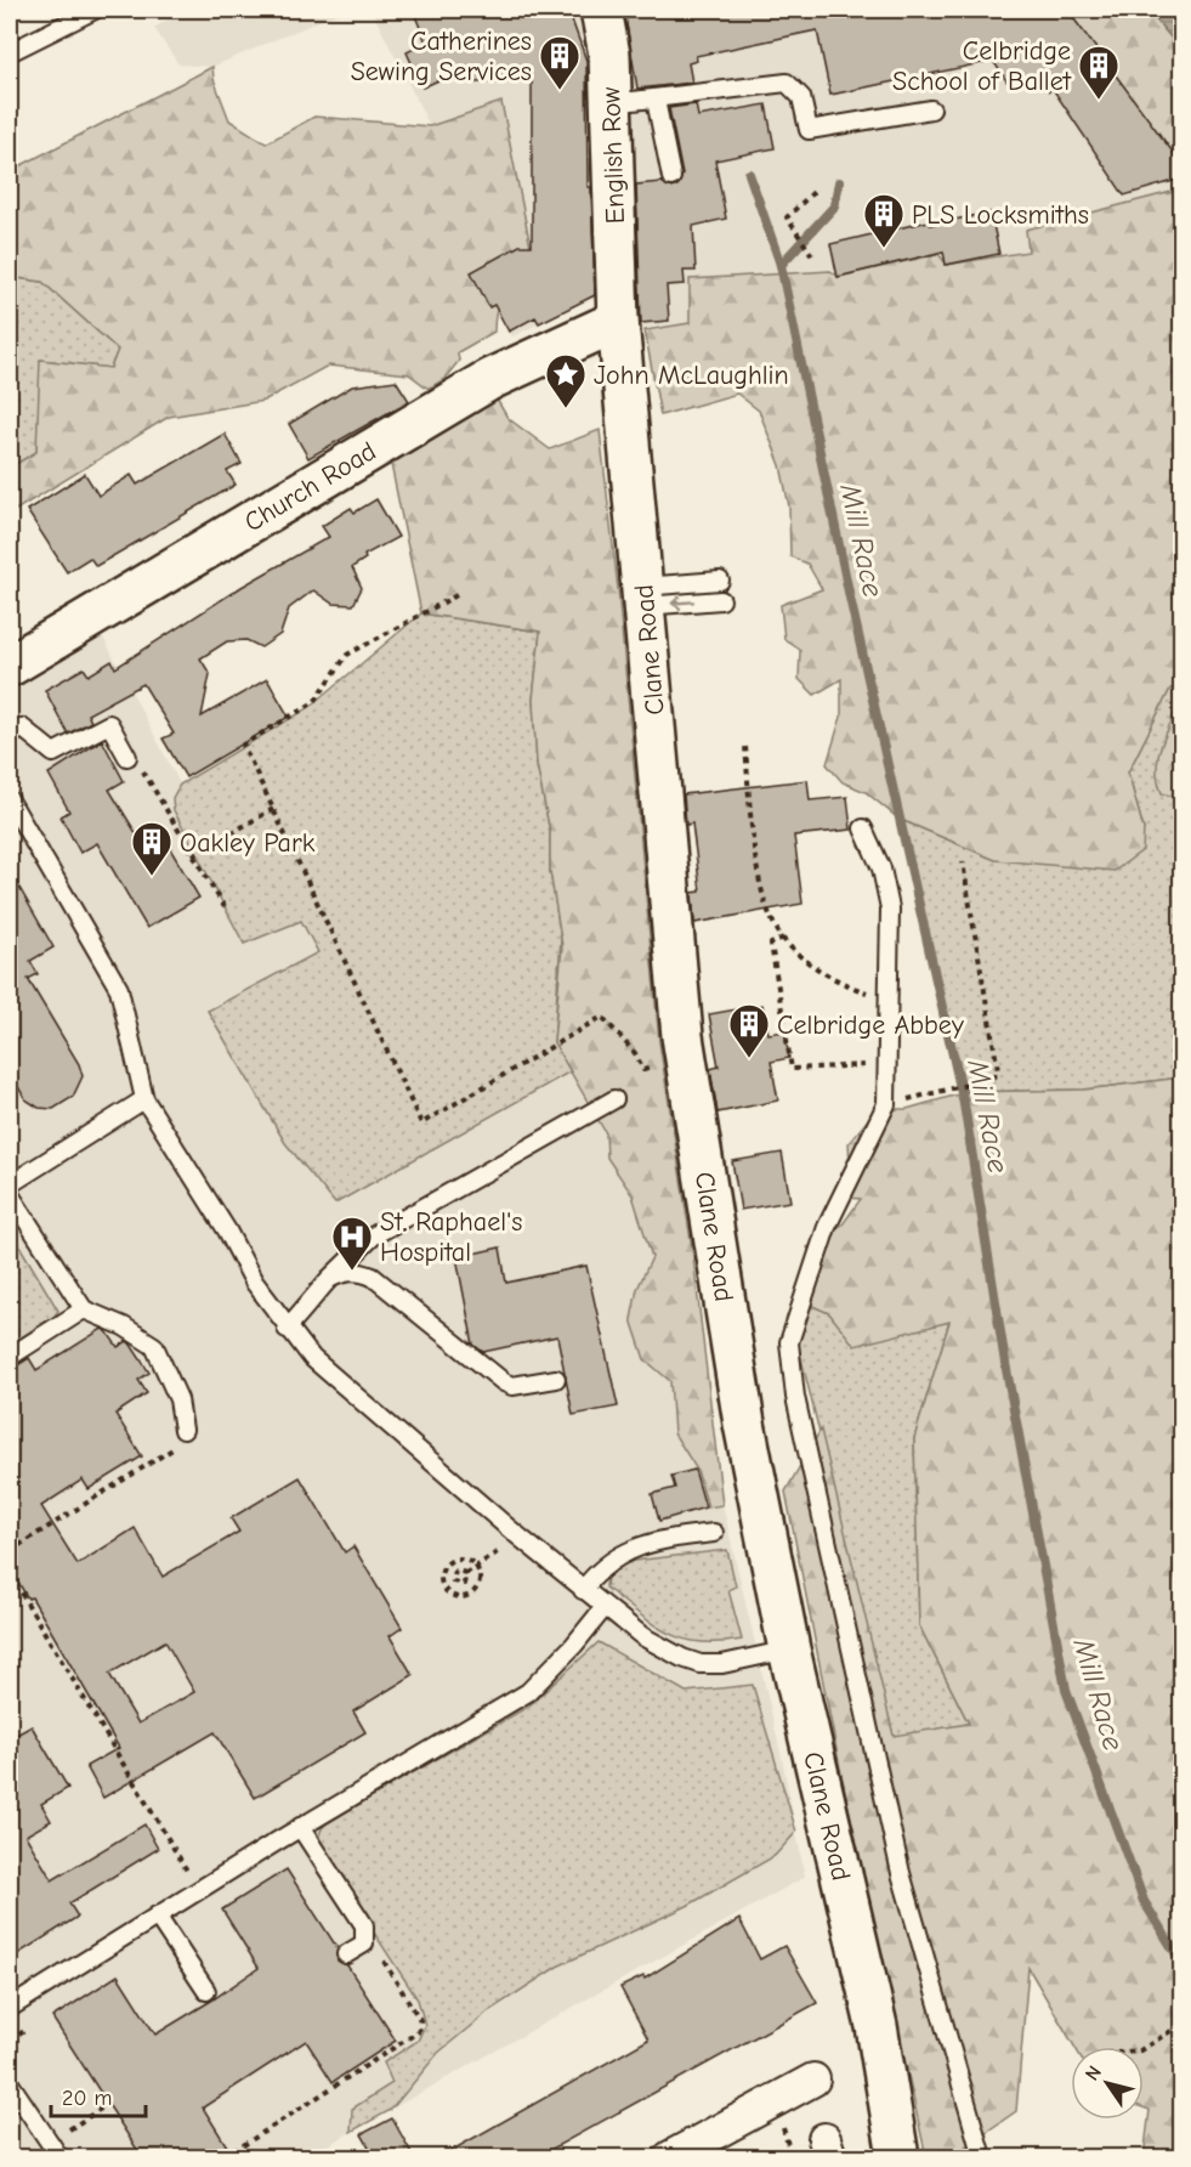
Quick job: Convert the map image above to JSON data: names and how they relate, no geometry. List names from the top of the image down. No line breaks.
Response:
{"streets":{"main road":["English Row","Church Road","Clane Road"]},"crossings":[["English Row","Church Road"],["English Row","Clane Road"],["Church Road","Clane Road"]],"water":["Mill Race"],"places":{"building":["Catherines Sewing Services","Celbridge School of Ballet","PLS Locksmiths","Oakley Park","Celbridge Abbey"],"place":["John McLaughlin"],"hospital":["St. Raphael's Hospital"]},"scale_bar":"20 m","north":"top left"}
